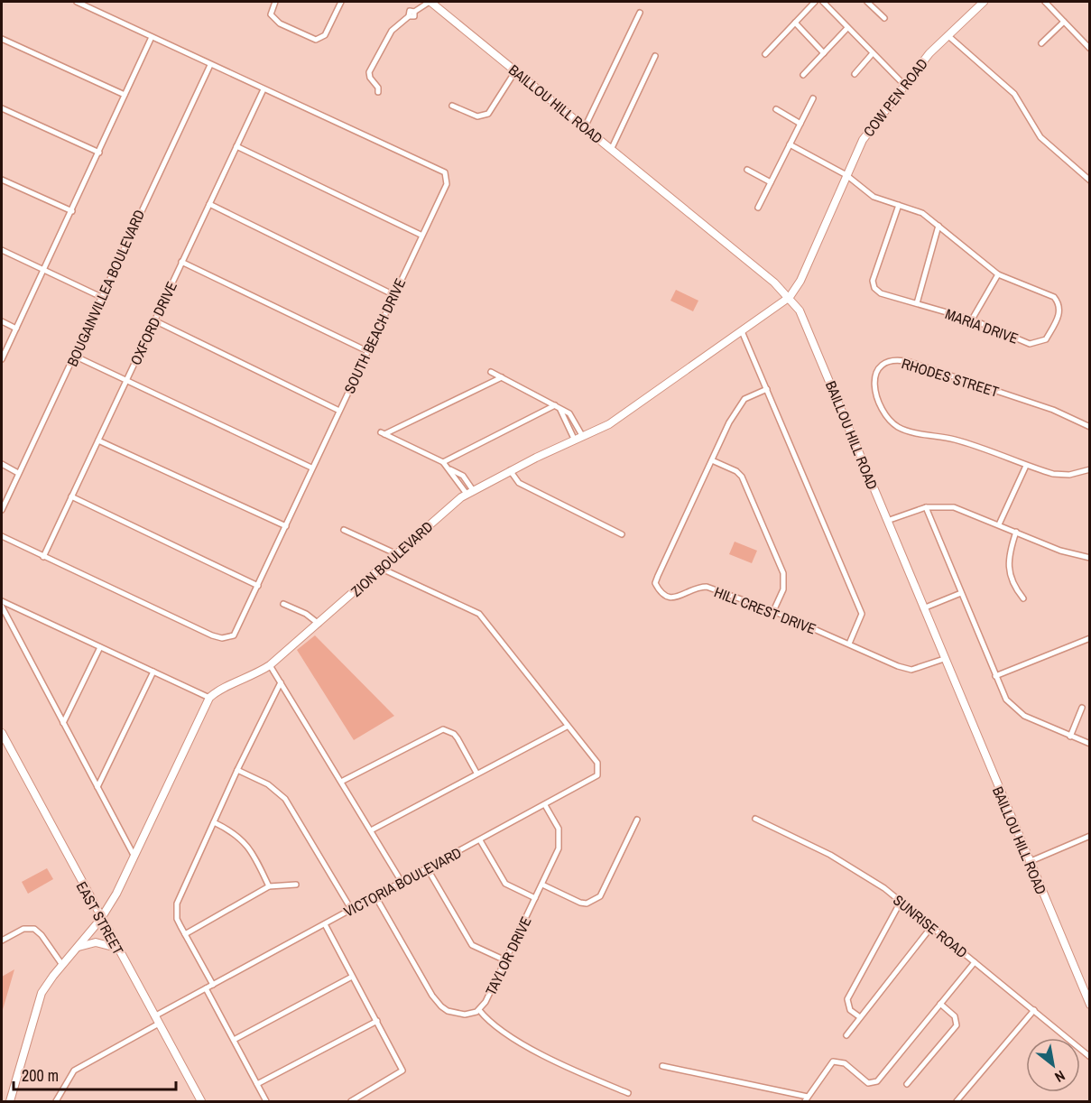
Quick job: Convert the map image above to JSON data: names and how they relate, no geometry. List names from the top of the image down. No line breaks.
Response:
{"streets":{"main road":["COW PEN ROAD","BAILLOU HILL ROAD","ZION BOULEVARD","EAST STREET"],"street":["BOUGAINVILLEA BOULEVARD","OXFORD DRIVE","MARIA DRIVE","SOUTH BEACH DRIVE","RHODES STREET","HILL CREST DRIVE","VICTORIA BOULEVARD","SUNRISE ROAD","TAYLOR DRIVE"]},"crossings":[["COW PEN ROAD","BAILLOU HILL ROAD"],["COW PEN ROAD","MARIA DRIVE"],["COW PEN ROAD","ZION BOULEVARD"],["BAILLOU HILL ROAD","ZION BOULEVARD"],["BAILLOU HILL ROAD","HILL CREST DRIVE"],["BOUGAINVILLEA BOULEVARD","SOUTH BEACH DRIVE"],["OXFORD DRIVE","SOUTH BEACH DRIVE"],["VICTORIA BOULEVARD","EAST STREET"],["VICTORIA BOULEVARD","TAYLOR DRIVE"]],"scale_bar":"200 m","north":"bottom right"}
